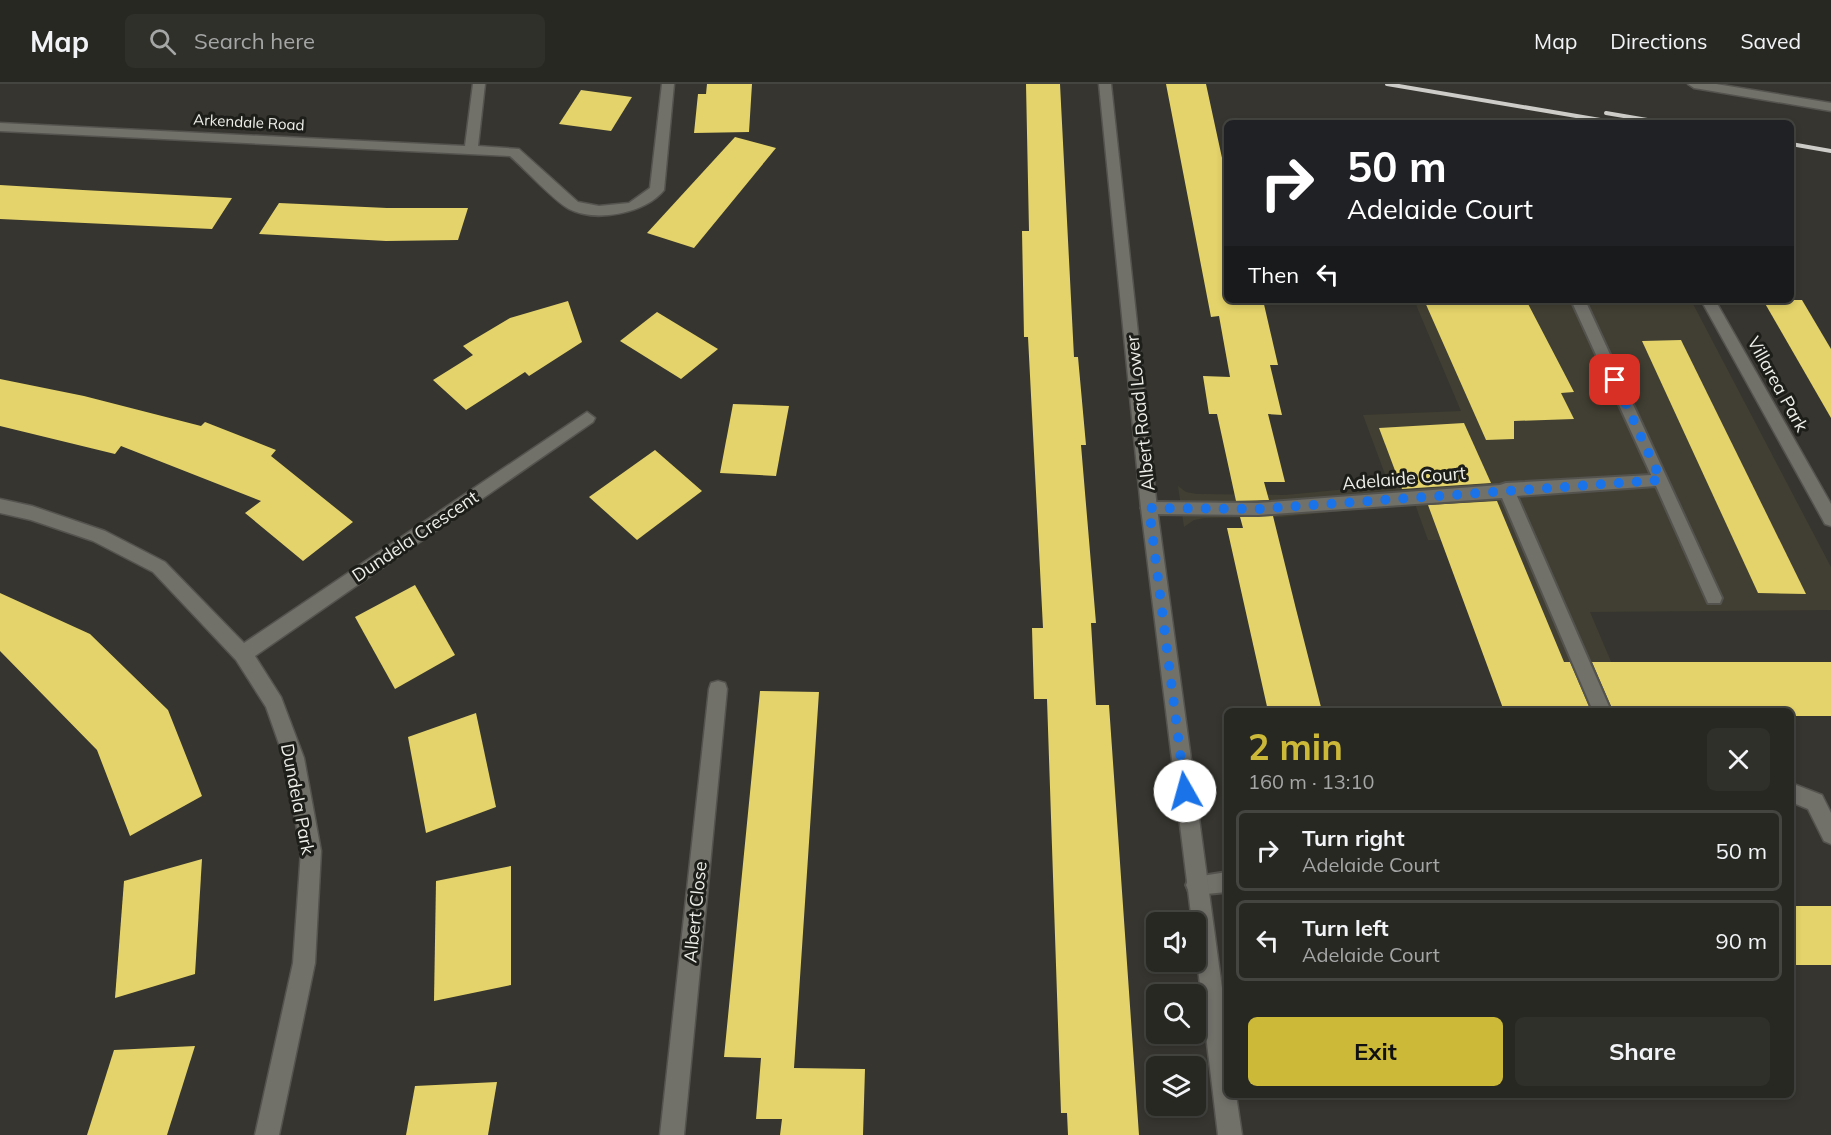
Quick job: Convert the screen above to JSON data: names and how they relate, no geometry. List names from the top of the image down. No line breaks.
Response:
{"streets":{"street":["Arkendale Road","Villarea Park","Albert Road Lower","Dundela Crescent","Dundela Park","Albert Close"],"lane":["Adelaide Court"]},"crossings":[["Albert Road Lower","Adelaide Court"],["Dundela Crescent","Dundela Park"]],"page":{"header":"Map","search":"Search here","nav":["Map","Directions","Saved"],"turn":["50 m","Adelaide Court"],"then":"Then","heading":["2 min","160 m · 13:10"],"list":[{"name":"Turn right","note":"Adelaide Court","value":"50 m"},{"name":"Turn left","note":"Adelaide Court","value":"90 m"}],"buttons":["Exit","Share"]}}
